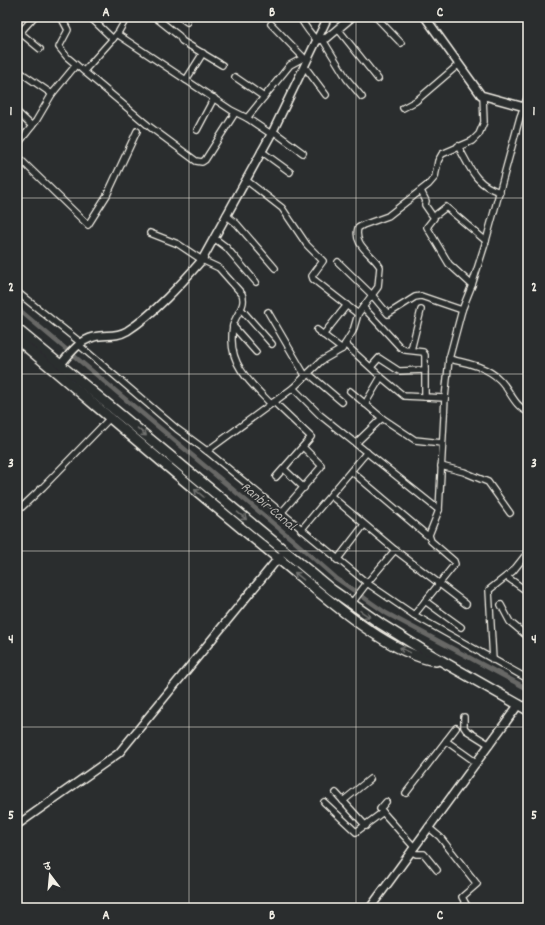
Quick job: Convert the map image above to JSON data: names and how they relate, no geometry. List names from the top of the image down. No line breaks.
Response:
{"water":["Ranbir Canal"],"north":"top","grid":{"columns":["A","B","C"],"rows":["1","2","3","4","5"]}}
